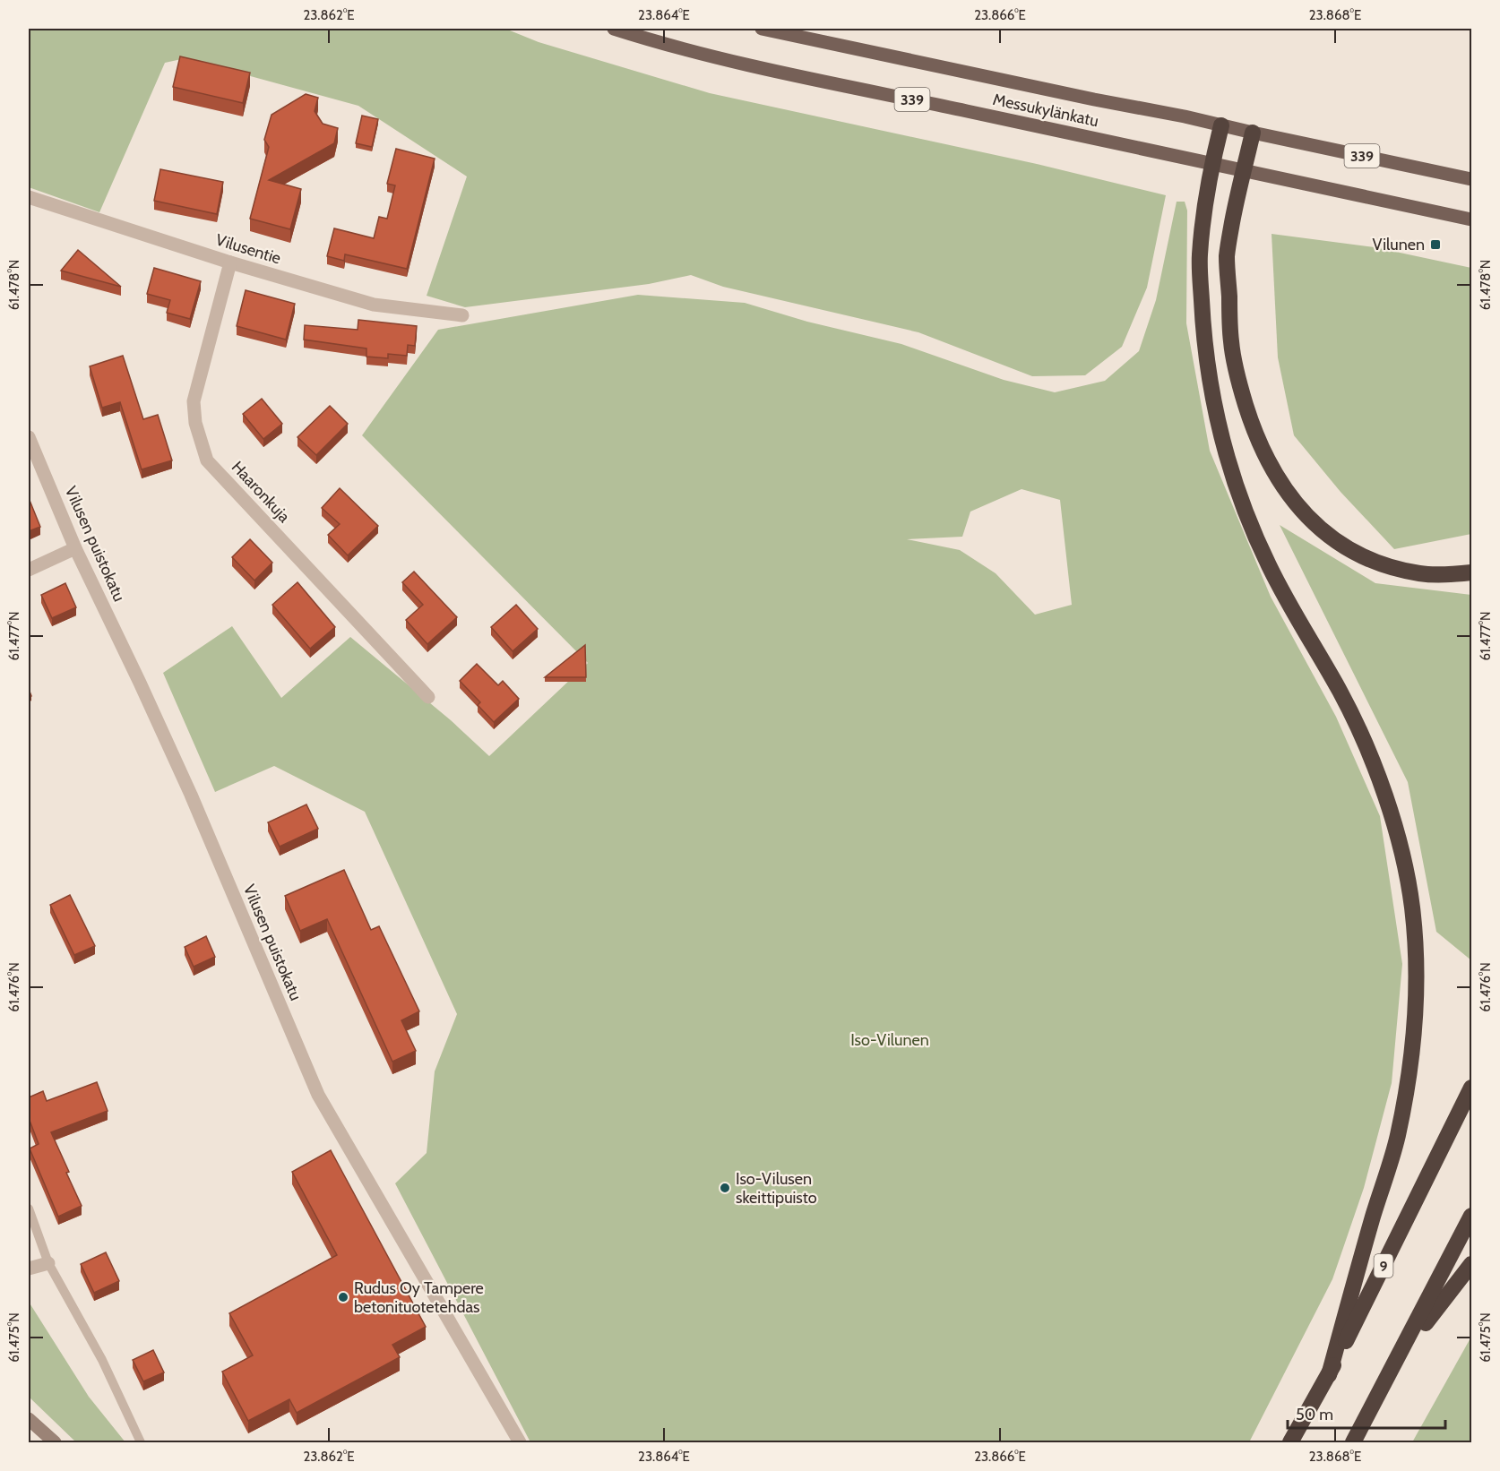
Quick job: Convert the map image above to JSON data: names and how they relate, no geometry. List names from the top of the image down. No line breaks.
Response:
{"streets":{"highway":["9"],"main road":["339","Messukylänkatu"],"street":["Vilusentie","Haaronkuja","Vilusen puistokatu"]},"crossings":[["Vilusentie","Haaronkuja"]],"parks":["Iso-Vilunen"],"places":{"transit":["Vilunen"],"other":["Iso-Vilusen skeittipuisto","Rudus Oy Tampere betonituotetehdas"]},"scale_bar":"50 m","coordinates":["23.862°E","23.864°E","23.866°E","23.868°E","61.478°N","61.477°N","61.476°N","61.475°N"]}
